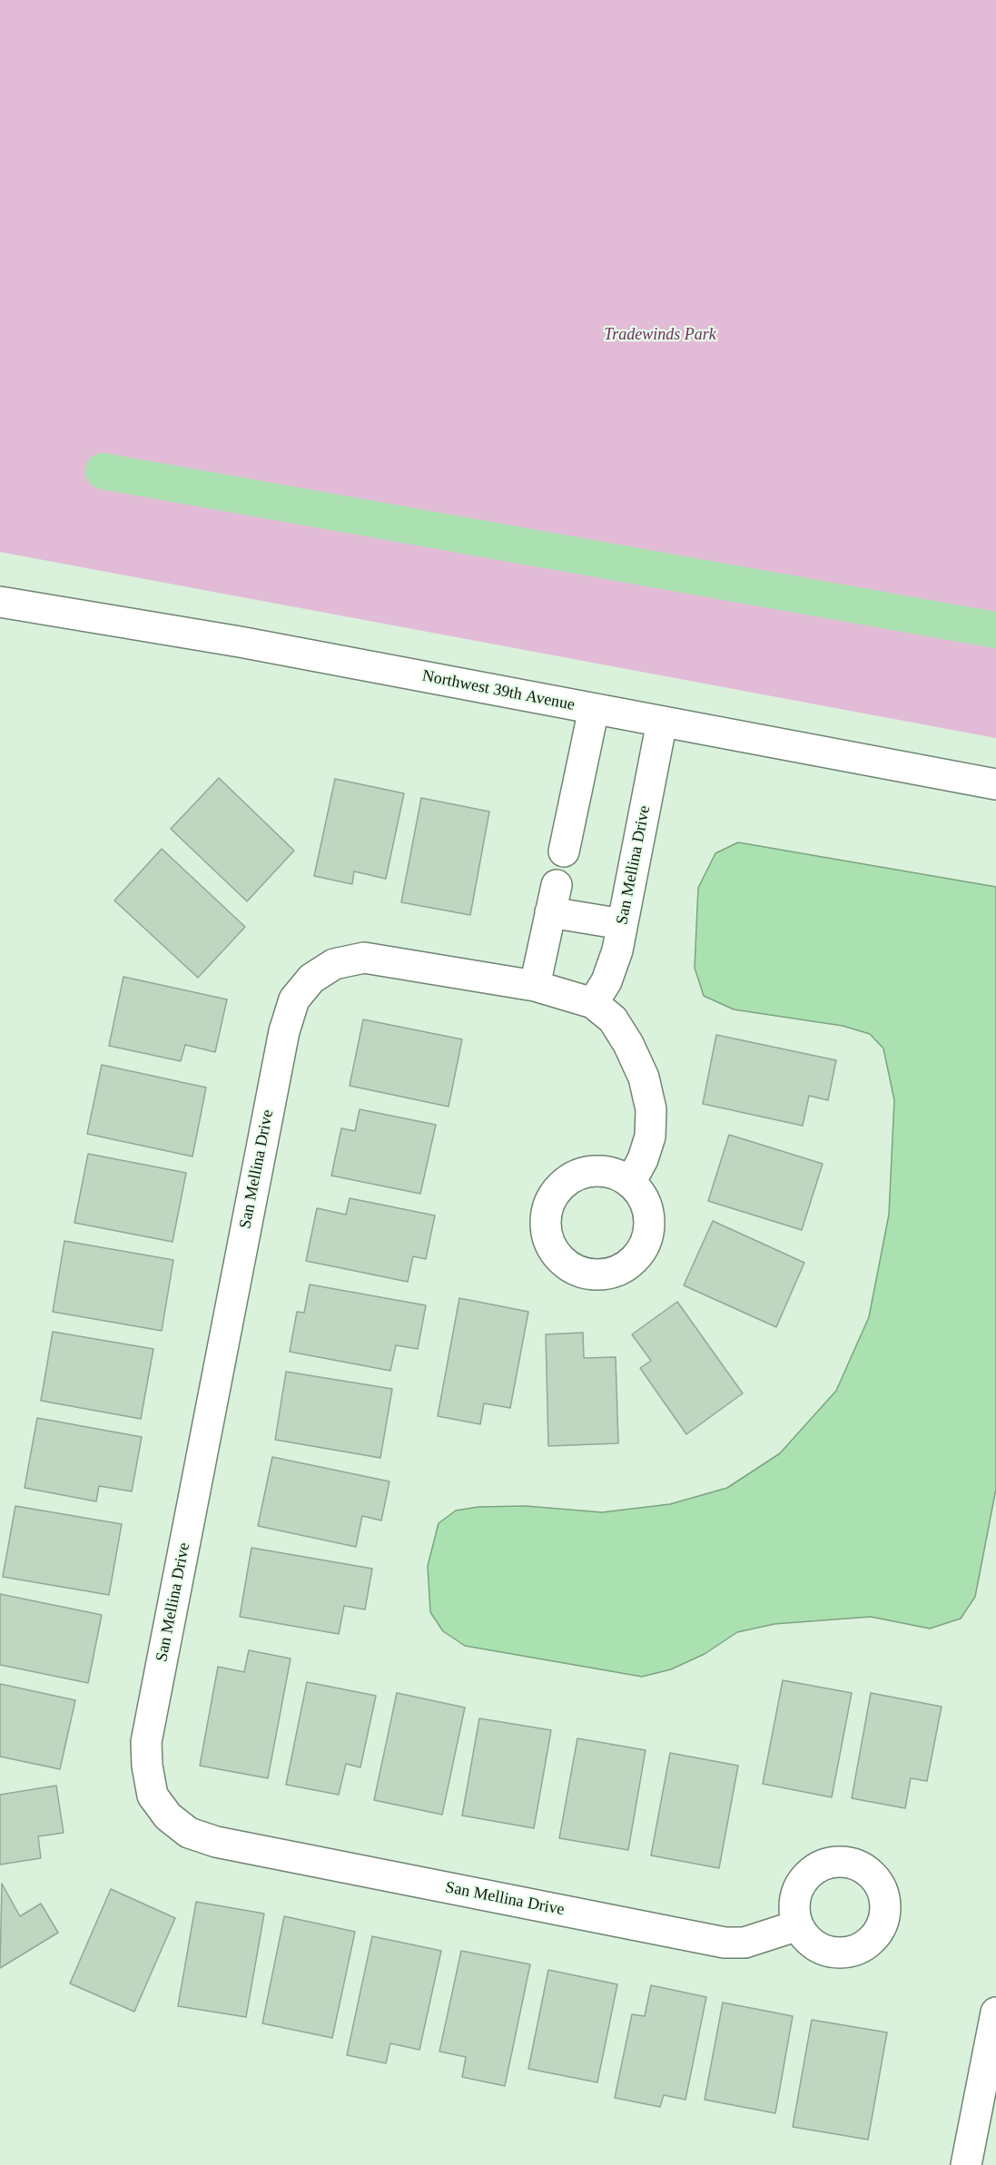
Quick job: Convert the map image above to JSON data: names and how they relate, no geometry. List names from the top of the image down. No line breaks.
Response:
{"streets":{"street":["Northwest 39th Avenue","San Mellina Drive"]},"crossings":[["Northwest 39th Avenue","San Mellina Drive"]],"parks":["Tradewinds Park"]}
